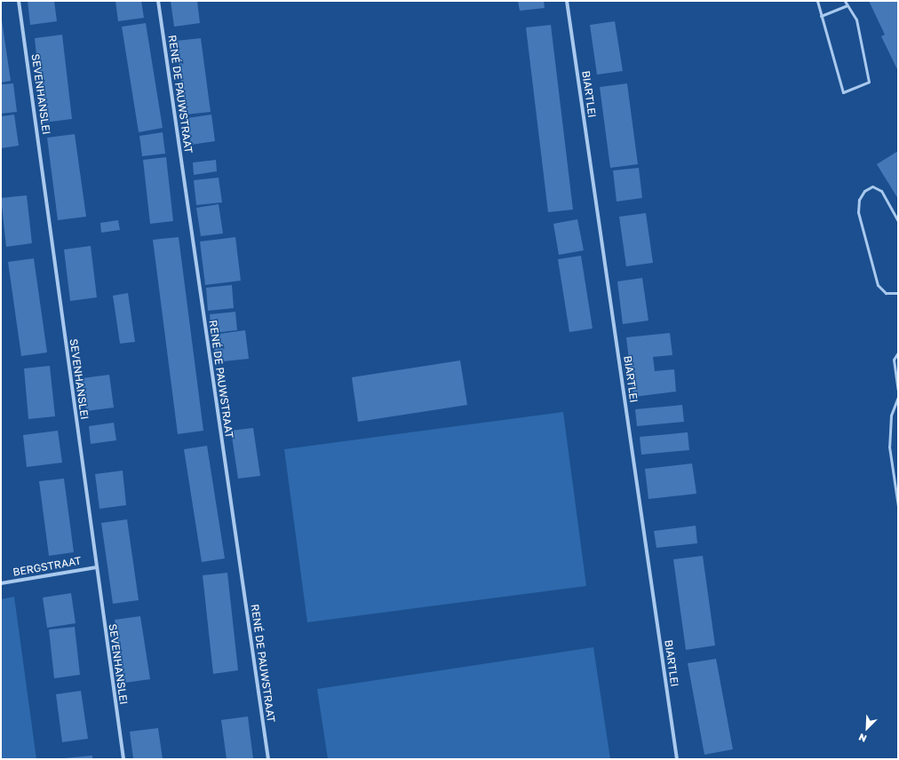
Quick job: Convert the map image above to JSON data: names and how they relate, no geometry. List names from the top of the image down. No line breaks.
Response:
{"streets":{"street":["SEVENHANSLEI","RENÉ DE PAUWSTRAAT","BIARTLEI","BERGSTRAAT"]},"crossings":[["SEVENHANSLEI","BERGSTRAAT"]],"north":"bottom left"}
